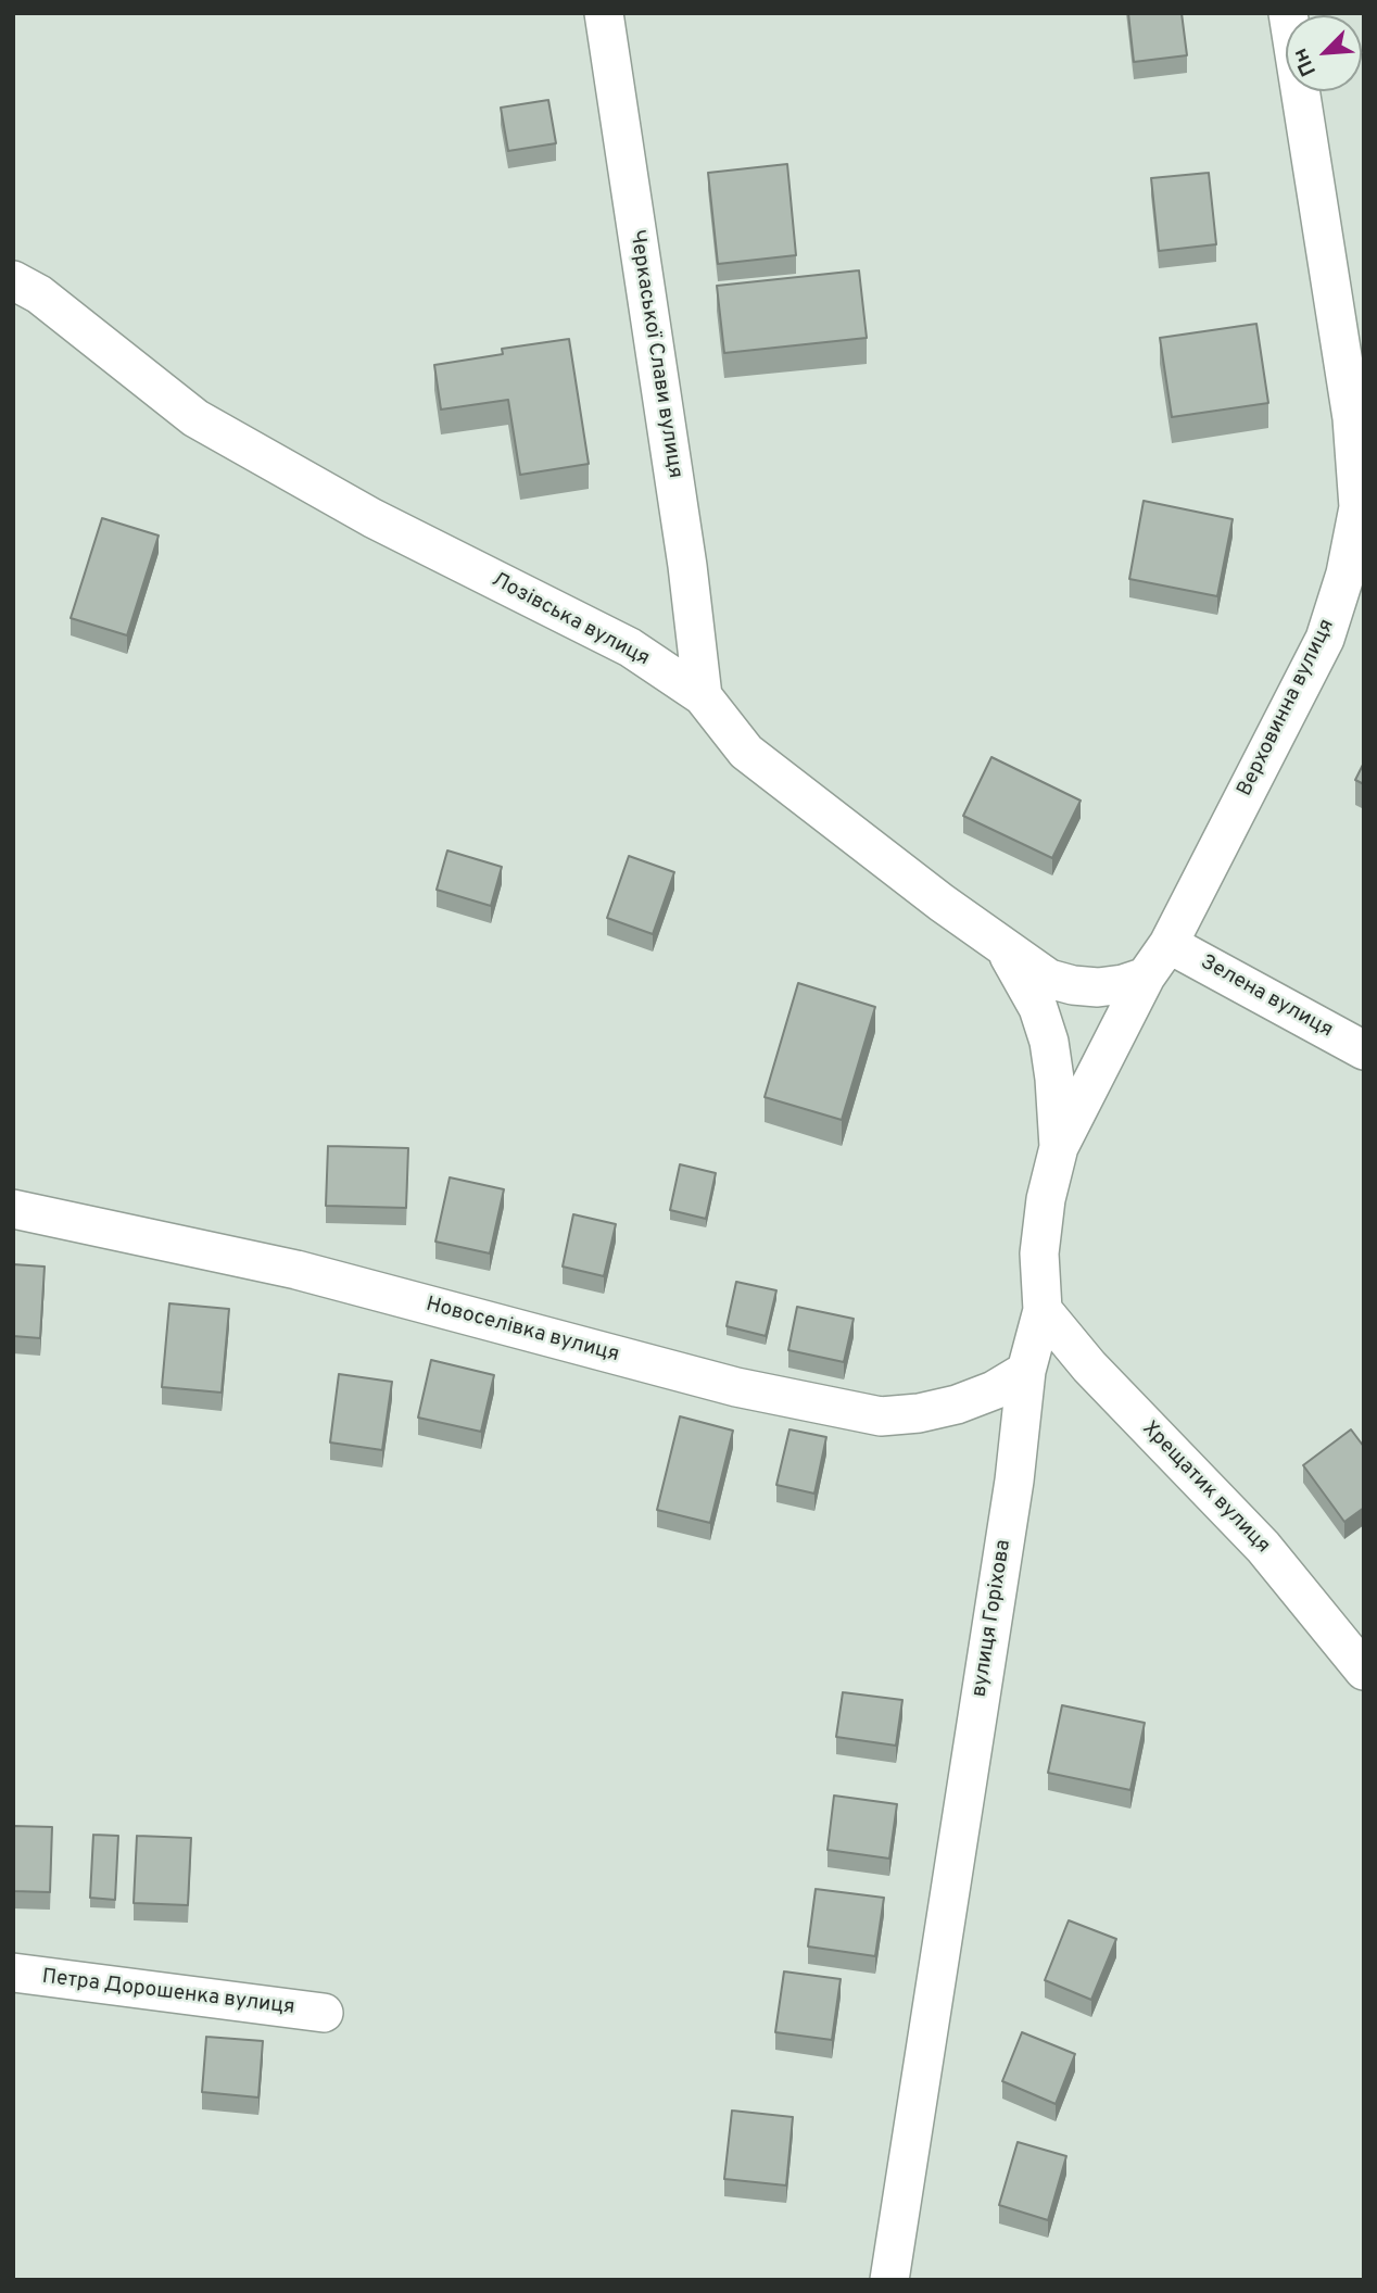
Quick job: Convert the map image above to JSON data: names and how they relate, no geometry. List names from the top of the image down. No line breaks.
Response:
{"streets":{"street":["Черкаської Слави вулиця","Лозівська вулиця","Верховинна вулиця","Зелена вулиця","Новоселівка вулиця","Хрещатик вулиця","вулиця Горіхова","Петра Дорошенка вулиця"]},"crossings":[["Черкаської Слави вулиця","Лозівська вулиця"],["Лозівська вулиця","Верховинна вулиця"],["Лозівська вулиця","вулиця Горіхова"],["Верховинна вулиця","Зелена вулиця"],["Верховинна вулиця","вулиця Горіхова"],["Новоселівка вулиця","вулиця Горіхова"],["Хрещатик вулиця","вулиця Горіхова"]],"north":"bottom left"}
